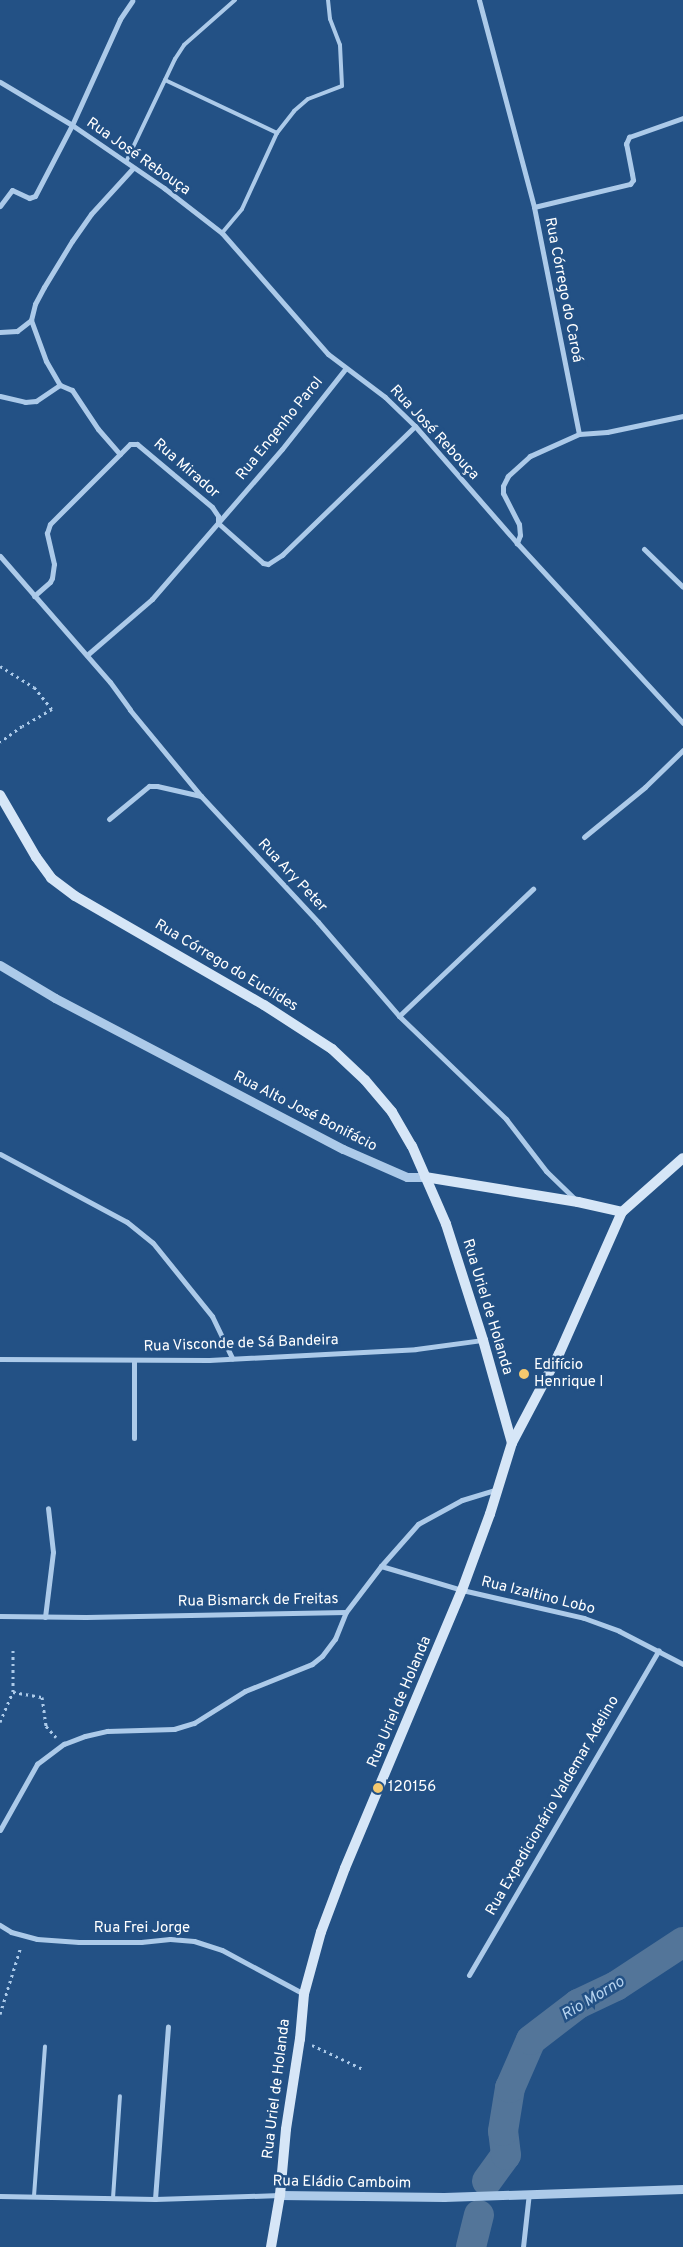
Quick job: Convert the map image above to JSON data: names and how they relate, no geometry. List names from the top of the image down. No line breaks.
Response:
{"streets":{"main road":["Rua Córrego do Euclides","Rua Alto José Bonifácio","Rua Uriel de Holanda"],"street":["Rua José Rebouça","Rua Córrego do Caroá","Rua Engenho Parol","Rua Mirador","Rua Ary Peter","Rua Visconde de Sá Bandeira","Rua Izaltino Lobo","Rua Bismarck de Freitas","Rua Expedicionário Valdemar Adelino","Rua Frei Jorge","Rua Eládio Camboim"]},"crossings":[["Rua José Rebouça","Rua Engenho Parol"],["Rua José Rebouça","Rua Mirador"],["Rua Engenho Parol","Rua Mirador"],["Rua Engenho Parol","Rua Ary Peter"],["Rua Ary Peter","Rua Alto José Bonifácio"],["Rua Córrego do Euclides","Rua Alto José Bonifácio"],["Rua Córrego do Euclides","Rua Uriel de Holanda"],["Rua Alto José Bonifácio","Rua Uriel de Holanda"],["Rua Uriel de Holanda","Rua Visconde de Sá Bandeira"],["Rua Uriel de Holanda","Rua Izaltino Lobo"],["Rua Uriel de Holanda","Rua Bismarck de Freitas"],["Rua Uriel de Holanda","Rua Frei Jorge"],["Rua Uriel de Holanda","Rua Eládio Camboim"],["Rua Izaltino Lobo","Rua Bismarck de Freitas"],["Rua Izaltino Lobo","Rua Expedicionário Valdemar Adelino"]],"water":["Rio Morno"],"places":["Edifício Henrique I","120156"]}
